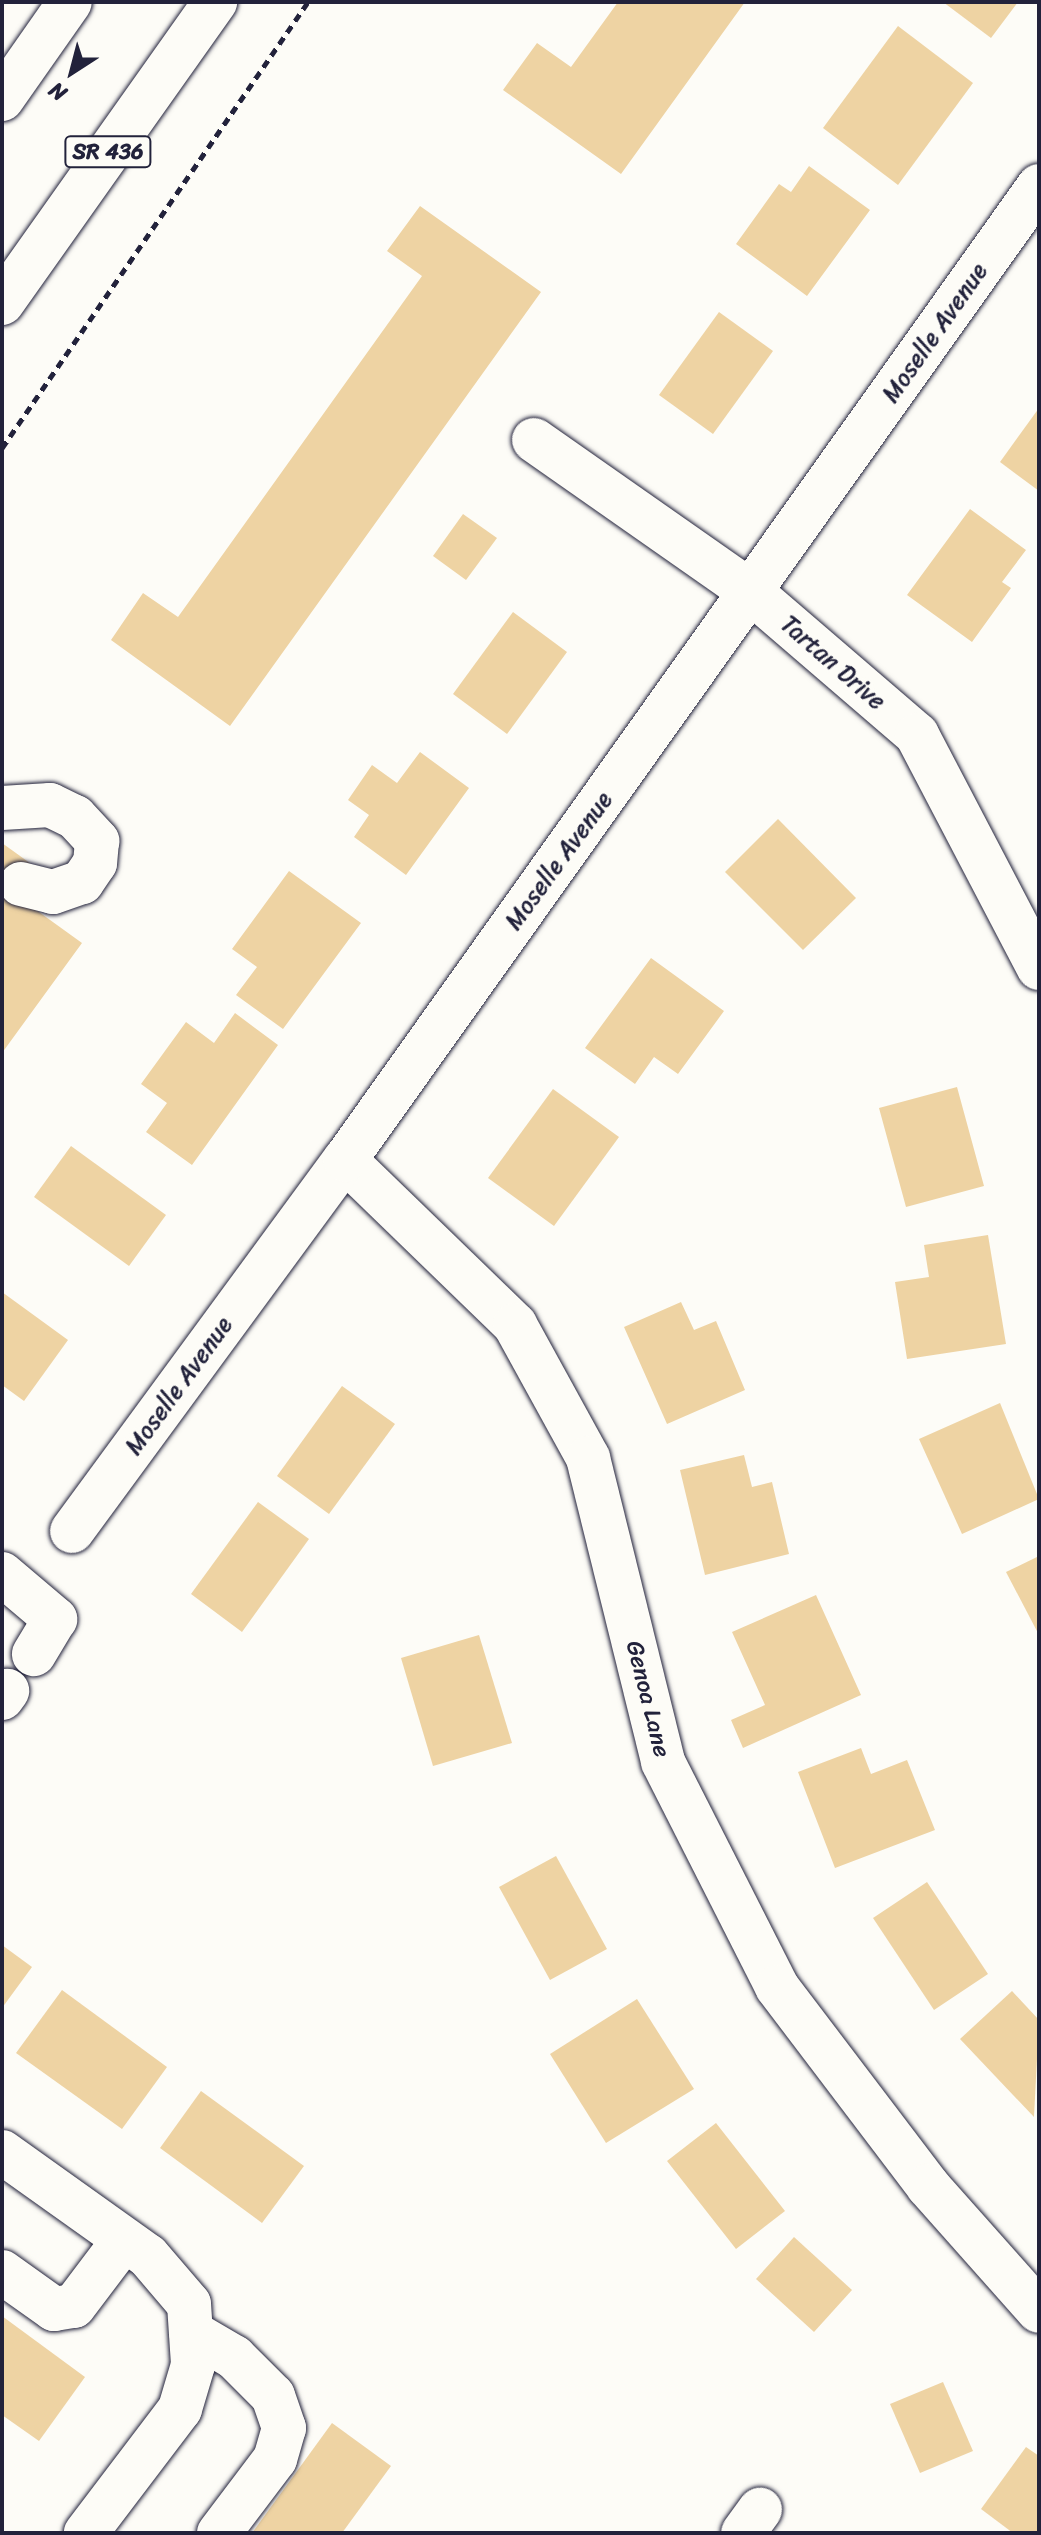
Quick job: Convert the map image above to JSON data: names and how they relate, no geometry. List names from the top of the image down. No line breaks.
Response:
{"streets":{"street":["SR 436","Moselle Avenue","Tartan Drive","Genoa Lane"]},"crossings":[["Moselle Avenue","Tartan Drive"],["Moselle Avenue","Genoa Lane"]],"north":"bottom left"}
